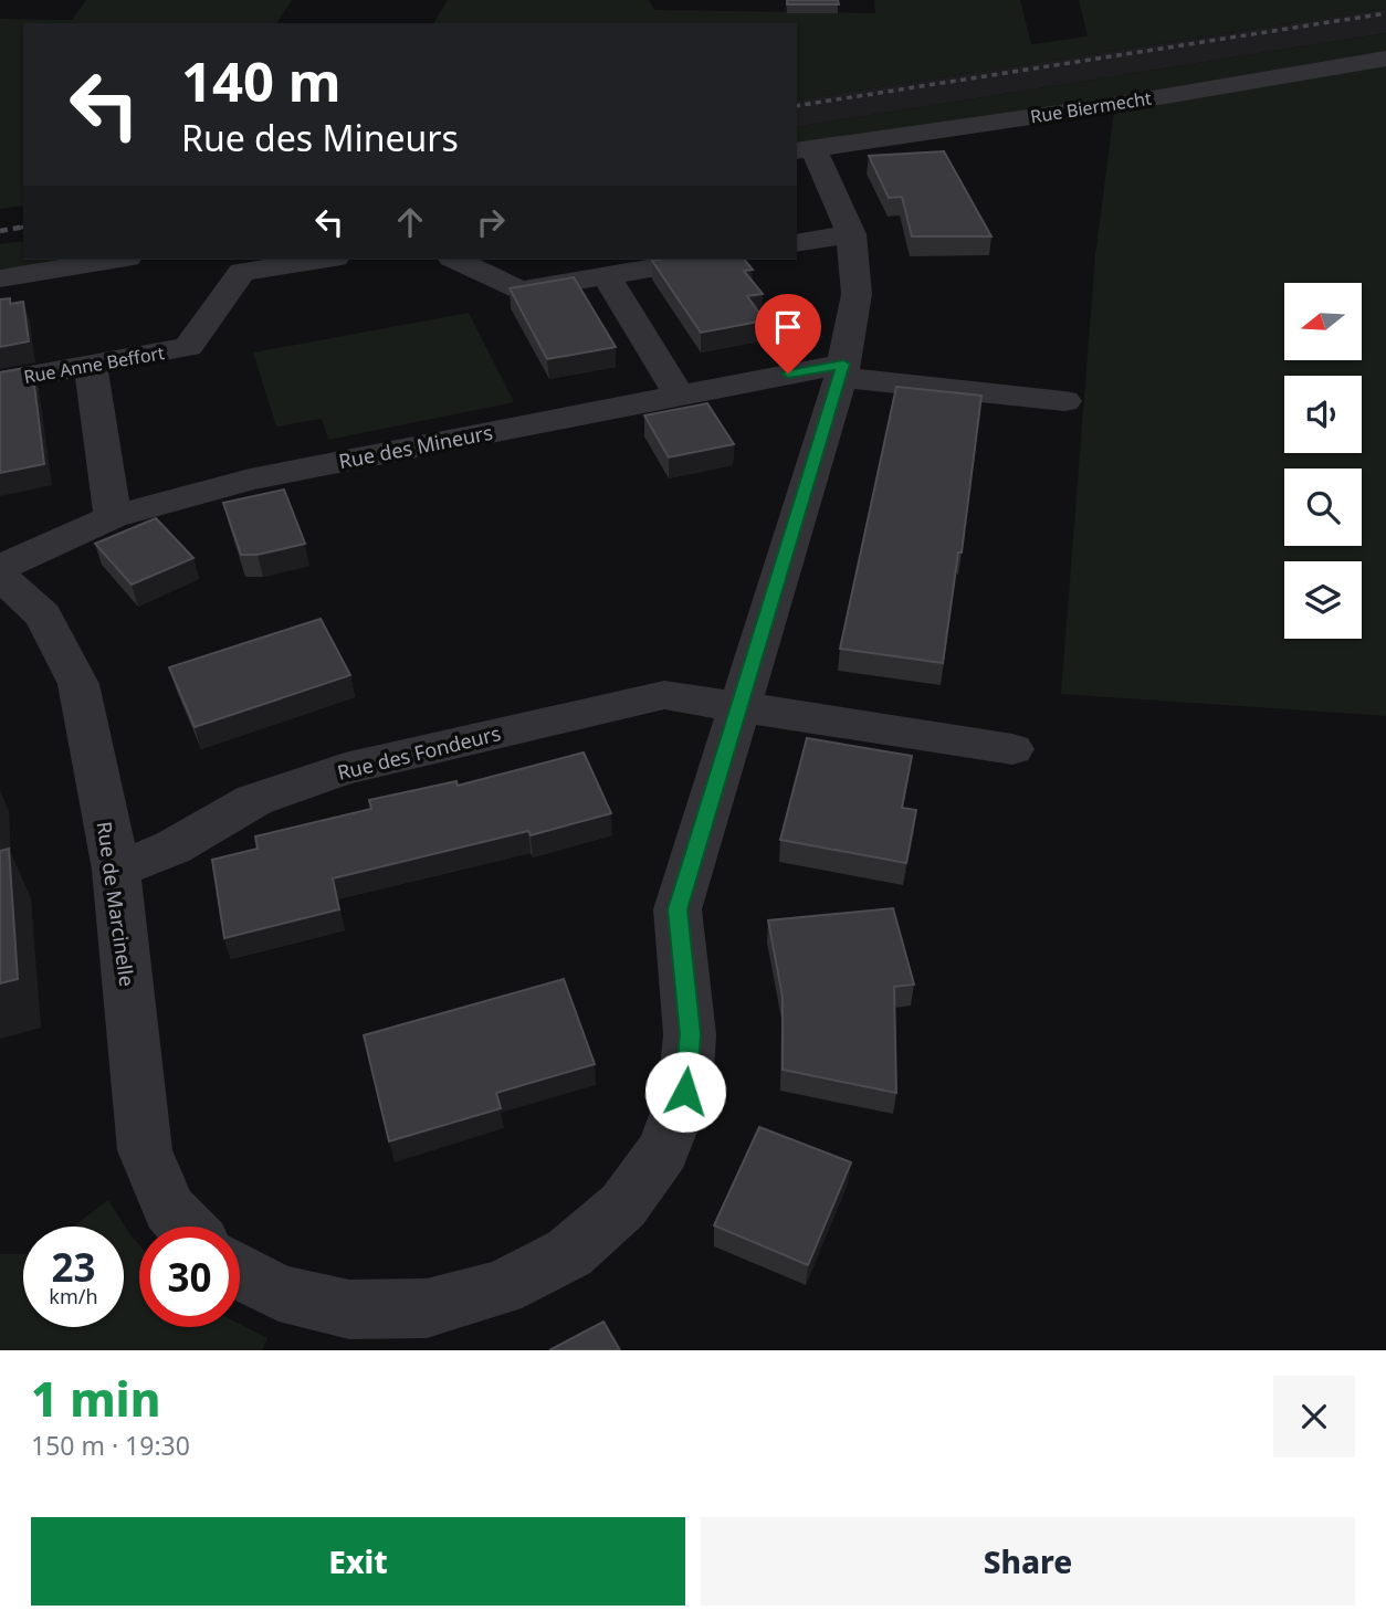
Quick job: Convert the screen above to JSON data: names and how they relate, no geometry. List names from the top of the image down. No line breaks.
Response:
{"streets":{"street":["Rue Biermecht","Rue Anne Beffort","Rue des Mineurs","Rue des Fondeurs","Rue de Marcinelle"]},"crossings":[["Rue des Fondeurs","Rue de Marcinelle"]],"north":"left","page":{"turn":["140 m","Rue des Mineurs"],"speed":"23 km/h","limit":"30","heading":["1 min","150 m · 19:30"],"buttons":["Exit","Share"]}}
